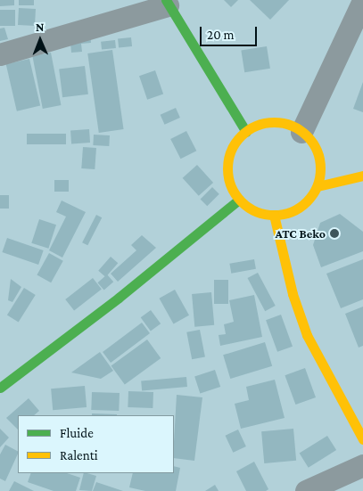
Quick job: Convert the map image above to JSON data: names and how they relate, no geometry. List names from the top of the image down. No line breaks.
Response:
{"places":["ATC Beko"],"legend":["Fluide","Ralenti"],"scale_bar":"20 m","north":"top"}
